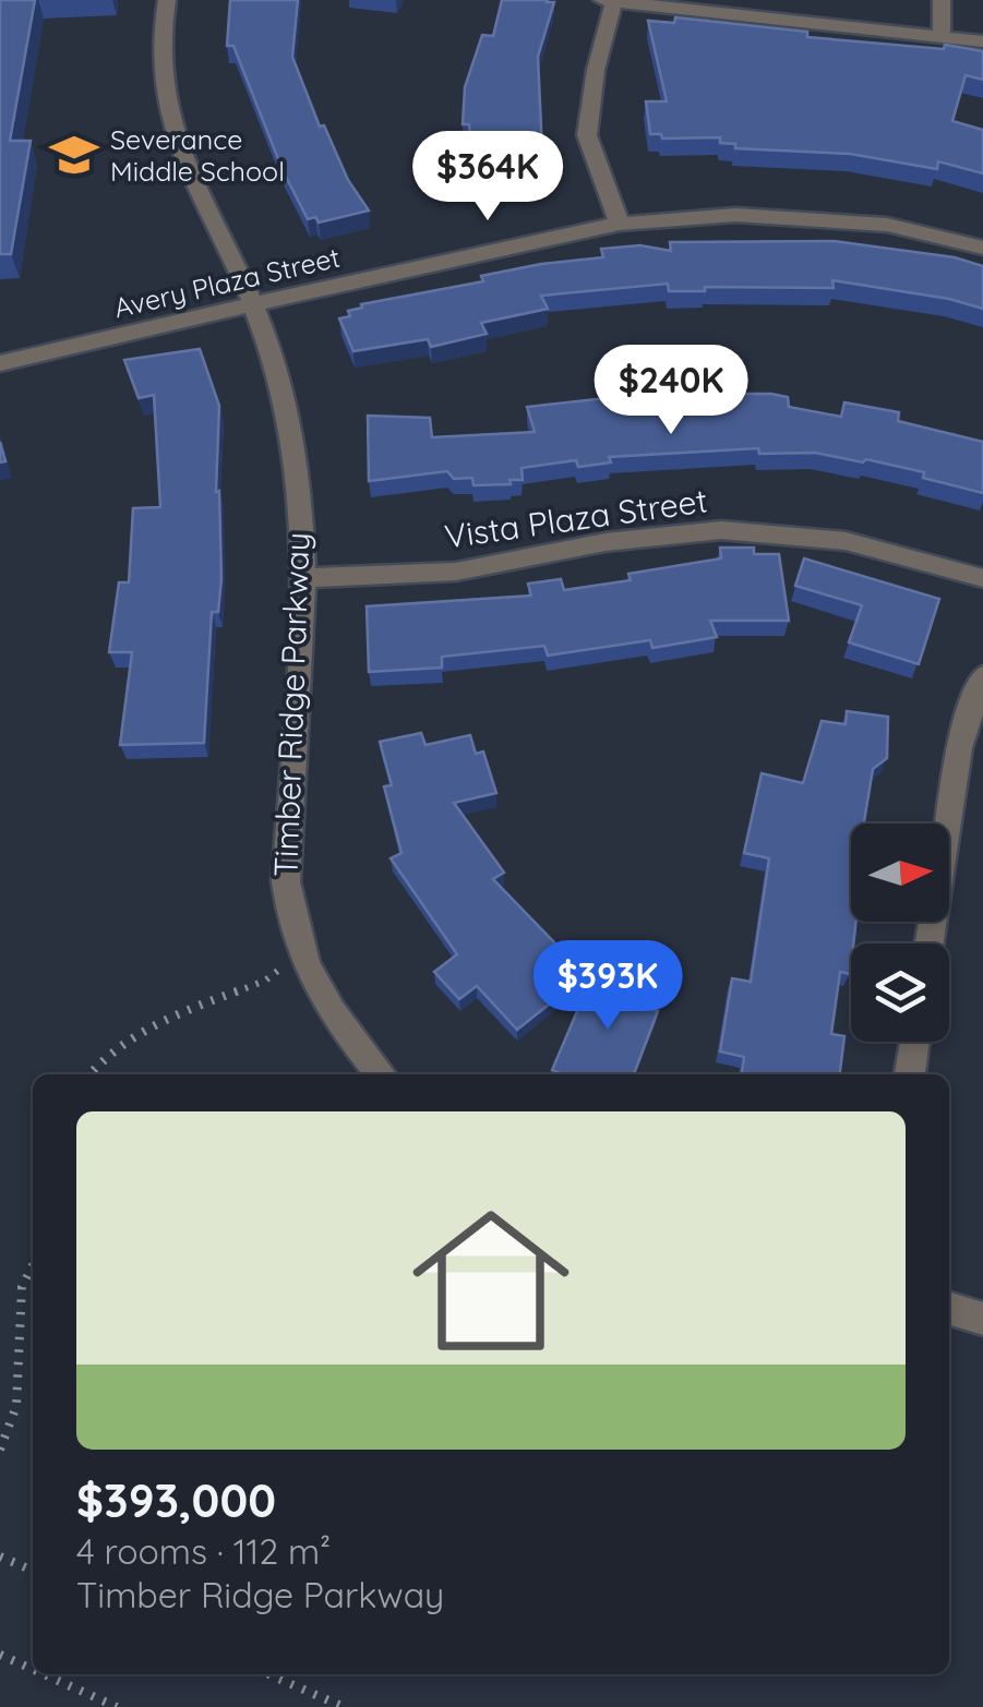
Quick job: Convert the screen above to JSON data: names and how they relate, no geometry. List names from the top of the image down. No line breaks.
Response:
{"streets":{"street":["Avery Plaza Street","Vista Plaza Street","Timber Ridge Parkway"]},"crossings":[["Avery Plaza Street","Timber Ridge Parkway"],["Vista Plaza Street","Timber Ridge Parkway"]],"places":{"school or university":["Severance Middle School"]},"north":"right","page":{"price":["$364K","$240K","$393K"],"list":[{"name":"$393,000","note":"4 rooms · 112 m² · Timber Ridge Parkway"}]}}
